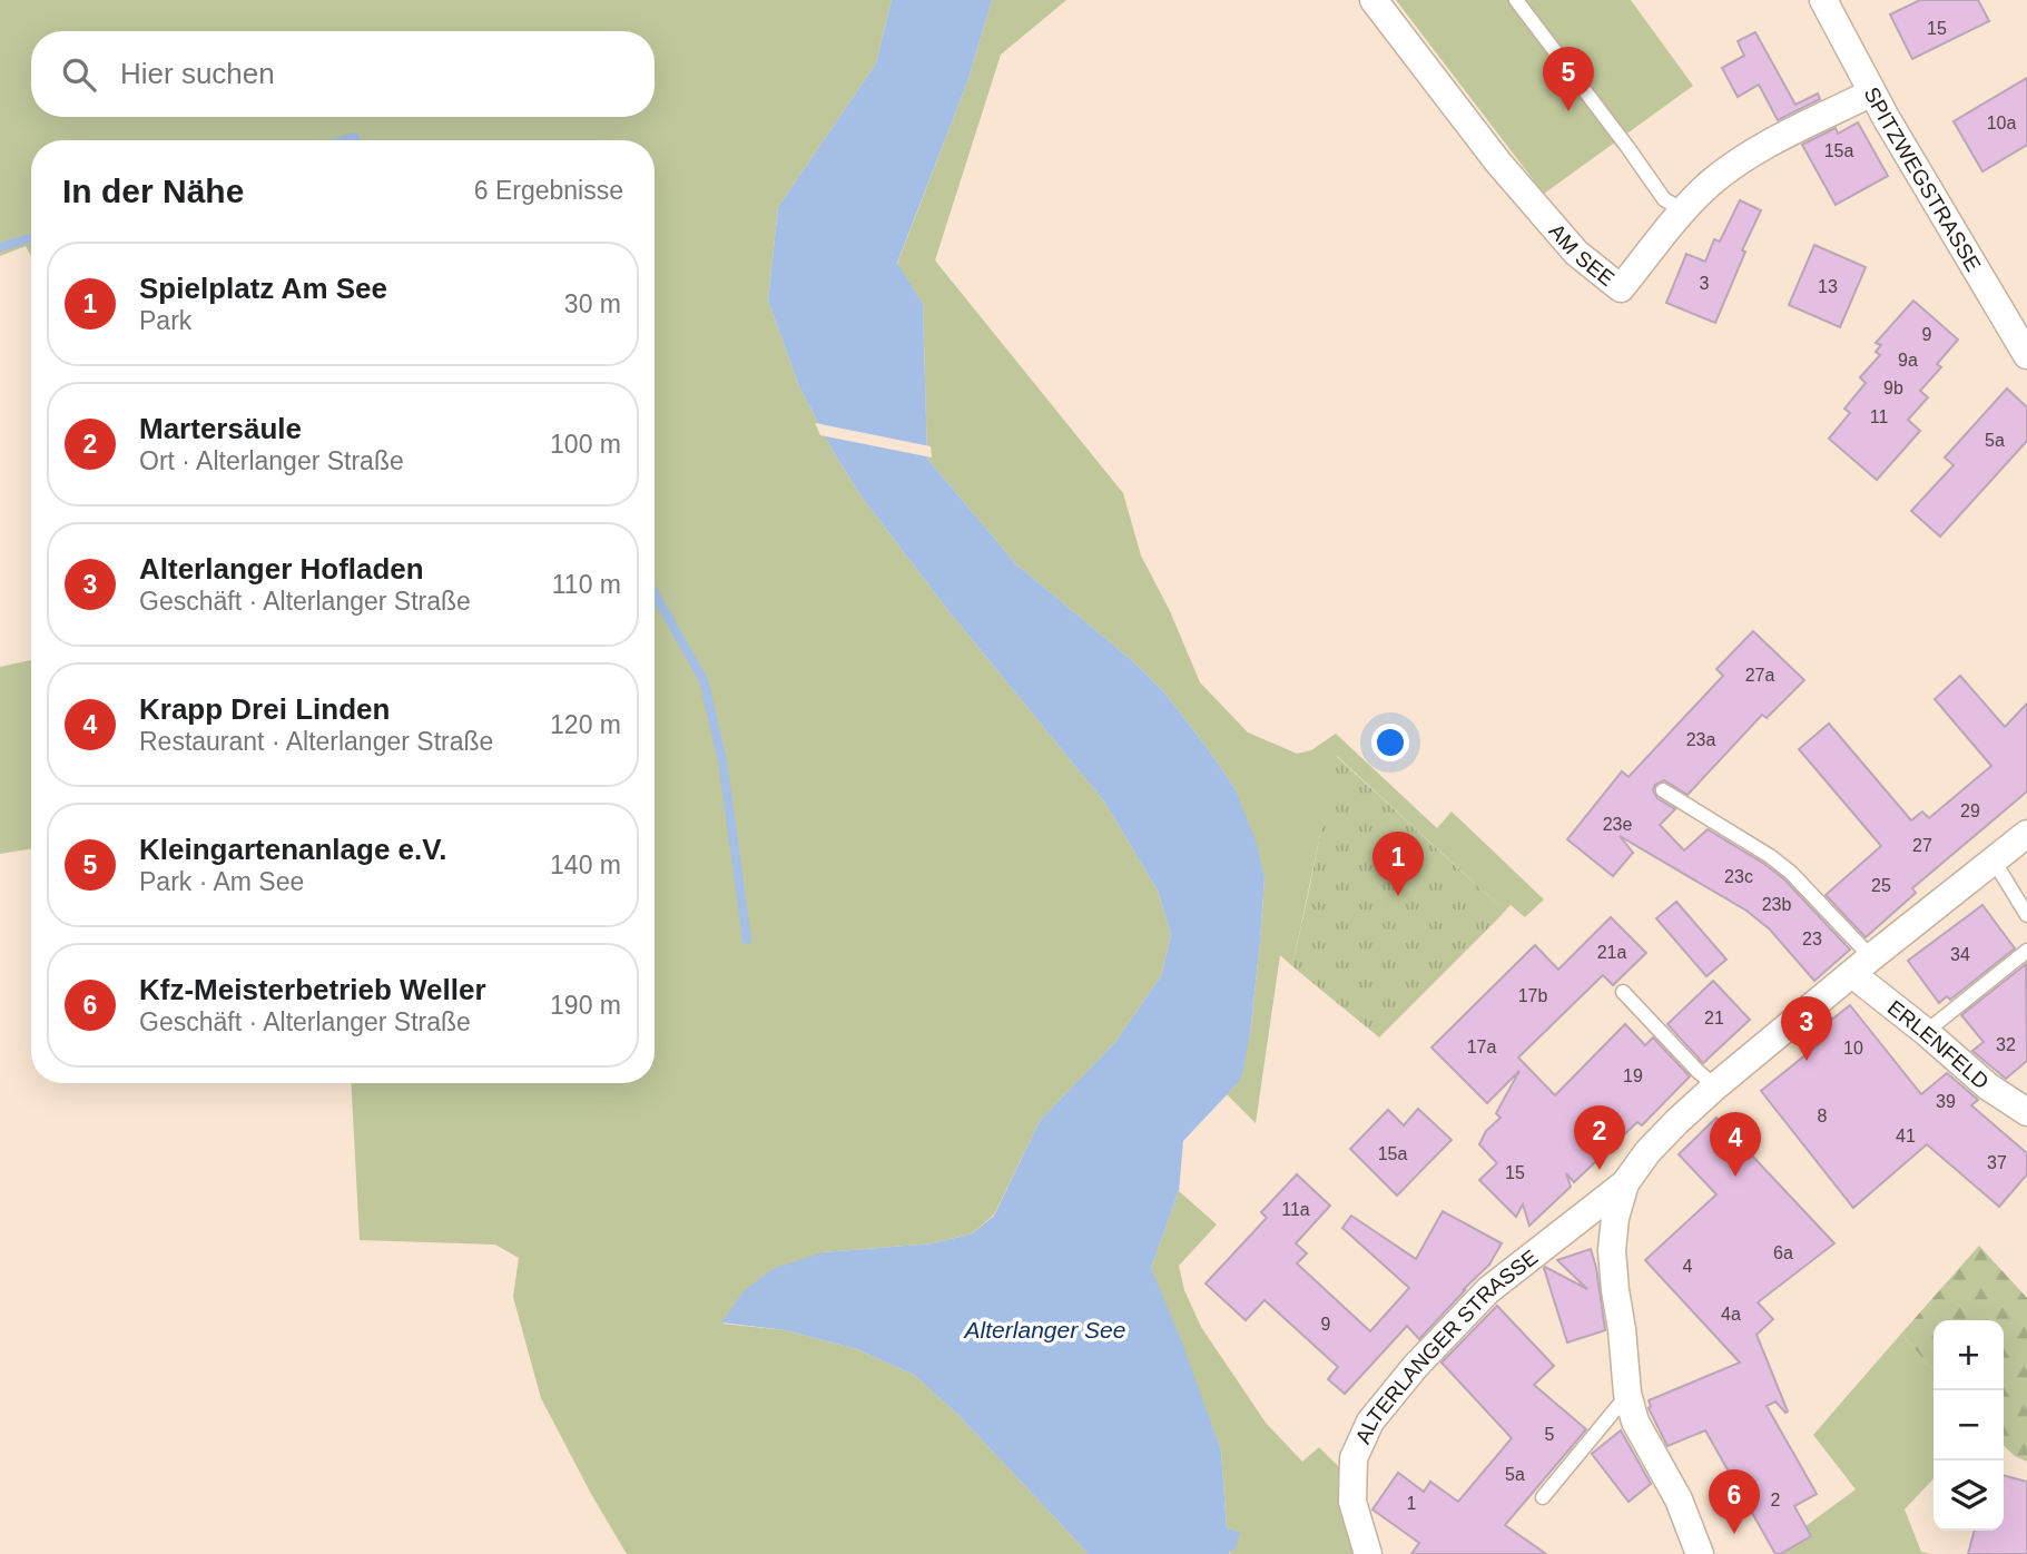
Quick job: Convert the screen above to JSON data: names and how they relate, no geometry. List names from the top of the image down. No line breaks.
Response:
{"streets":{"street":["SPITZWEGSTRASSE","AM SEE","ERLENFELD","ALTERLANGER STRASSE"]},"crossings":[["SPITZWEGSTRASSE","AM SEE"],["ERLENFELD","ALTERLANGER STRASSE"]],"water":["Alterlanger See"],"house_numbers":["15","10a","15a","3","13","9","9a","9b","11","5a","27a","23a","29","23e","27","23c","25","23b","23","21a","34","17b","21","32","17a","10","19","39","8","41","15a","37","15","11a","6a","4","4a","9","5","5a","2","1"],"page":{"search":"Hier suchen","pins":["5","1","3","2","4","6"],"heading":["In der Nähe","6 Ergebnisse"],"list":[{"mark":"1","name":"Spielplatz Am See","note":"Park","value":"30 m"},{"mark":"2","name":"Martersäule","note":"Ort · Alterlanger Straße","value":"100 m"},{"mark":"3","name":"Alterlanger Hofladen","note":"Geschäft · Alterlanger Straße","value":"110 m"},{"mark":"4","name":"Krapp Drei Linden","note":"Restaurant · Alterlanger Straße","value":"120 m"},{"mark":"5","name":"Kleingartenanlage e.V.","note":"Park · Am See","value":"140 m"},{"mark":"6","name":"Kfz-Meisterbetrieb Weller","note":"Geschäft · Alterlanger Straße","value":"190 m"}],"map_buttons":["+","−"]}}
